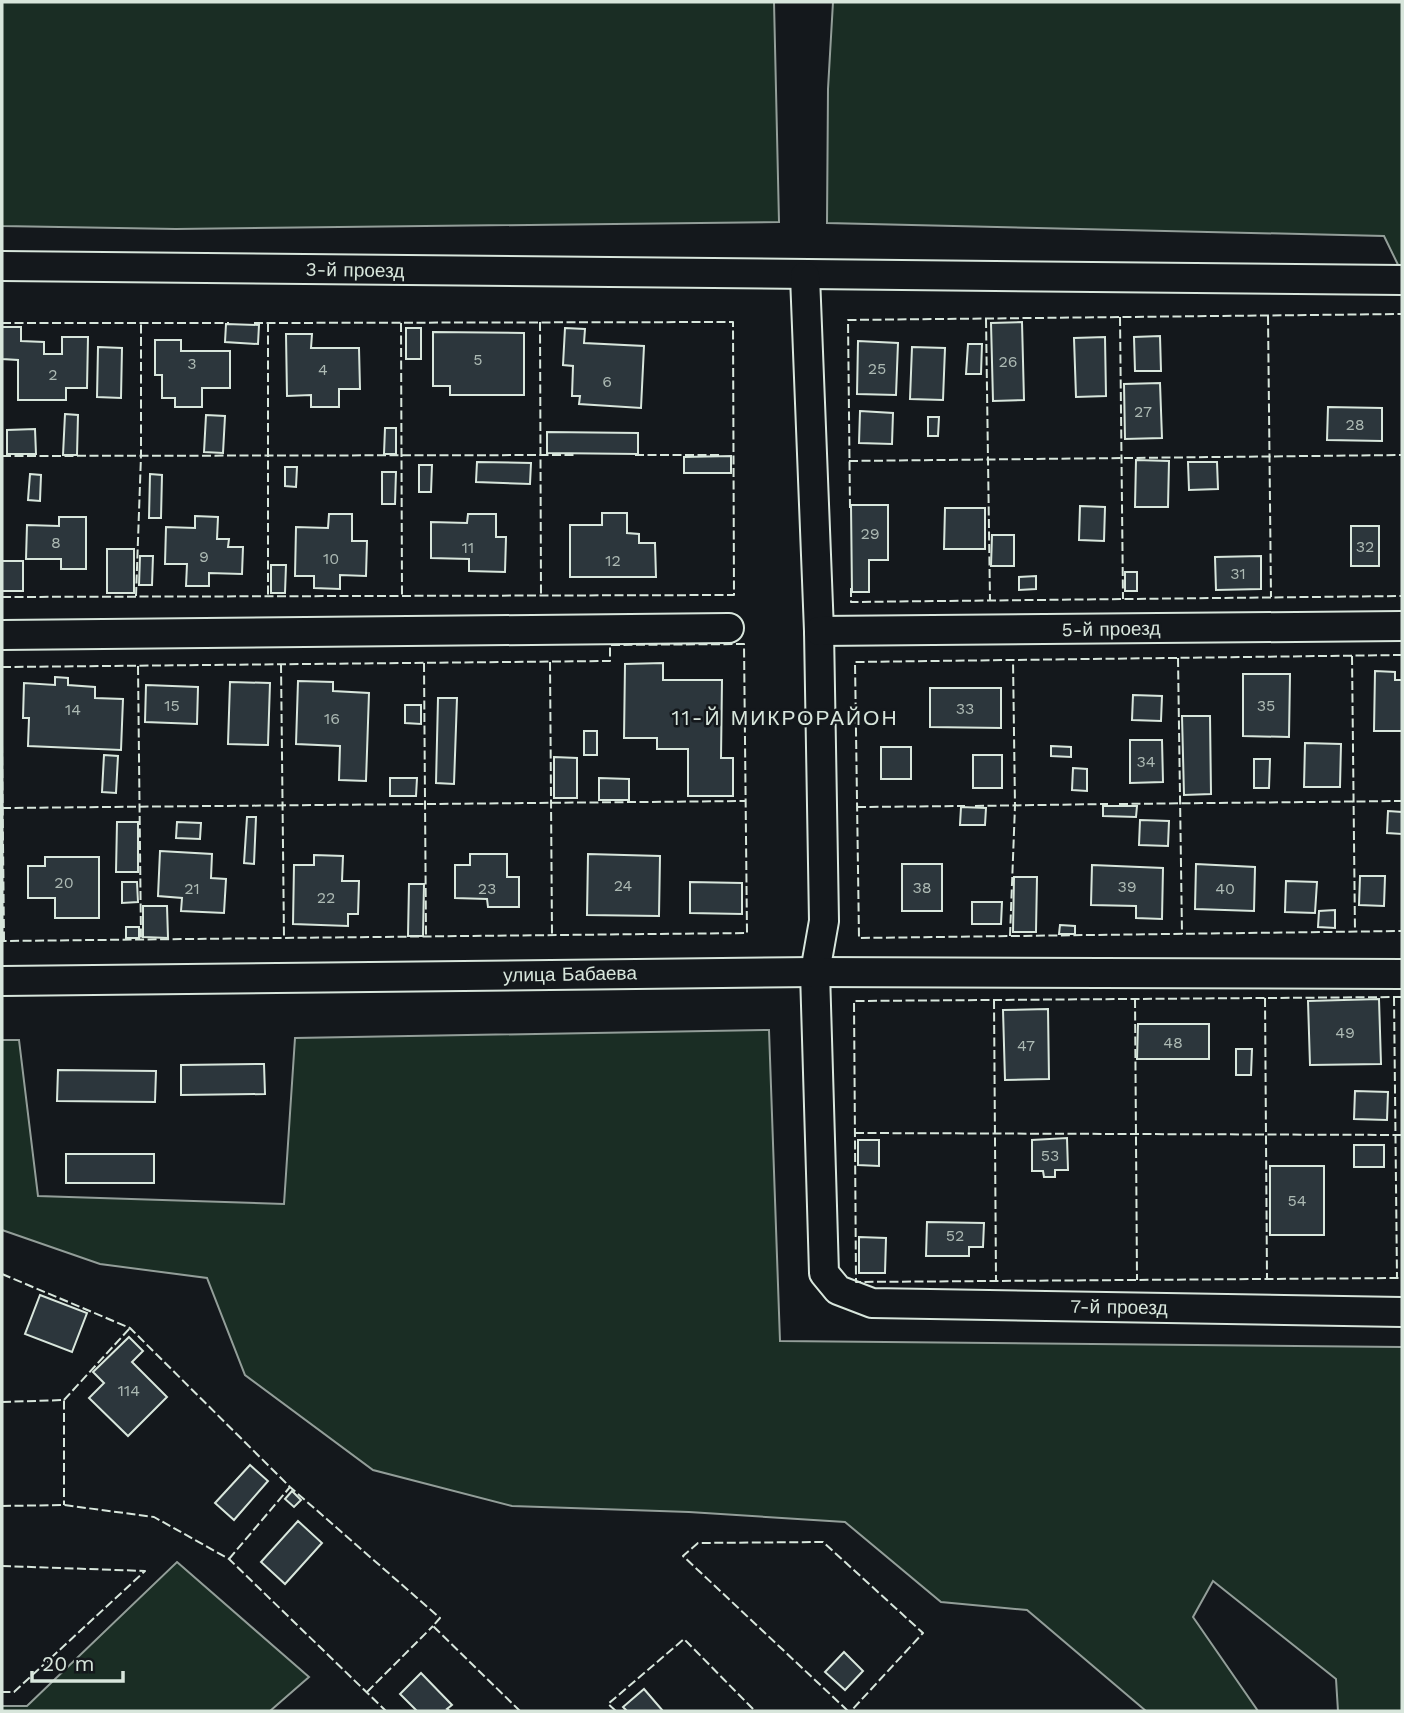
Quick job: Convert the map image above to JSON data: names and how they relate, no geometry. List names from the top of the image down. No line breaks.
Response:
{"streets":{"street":["3-й проезд","5-й проезд","улица Бабаева","7-й проезд"]},"crossings":[["улица Бабаева","7-й проезд"]],"districts":["11-Й МИКРОРАЙОН"],"house_numbers":["5","26","3","25","4","2","6","27","28","29","8","32","11","9","10","12","31","15","35","33","14","16","34","20","24","39","38","21","23","40","22","49","48","47","53","54","52","114"],"scale_bar":"20 m"}
